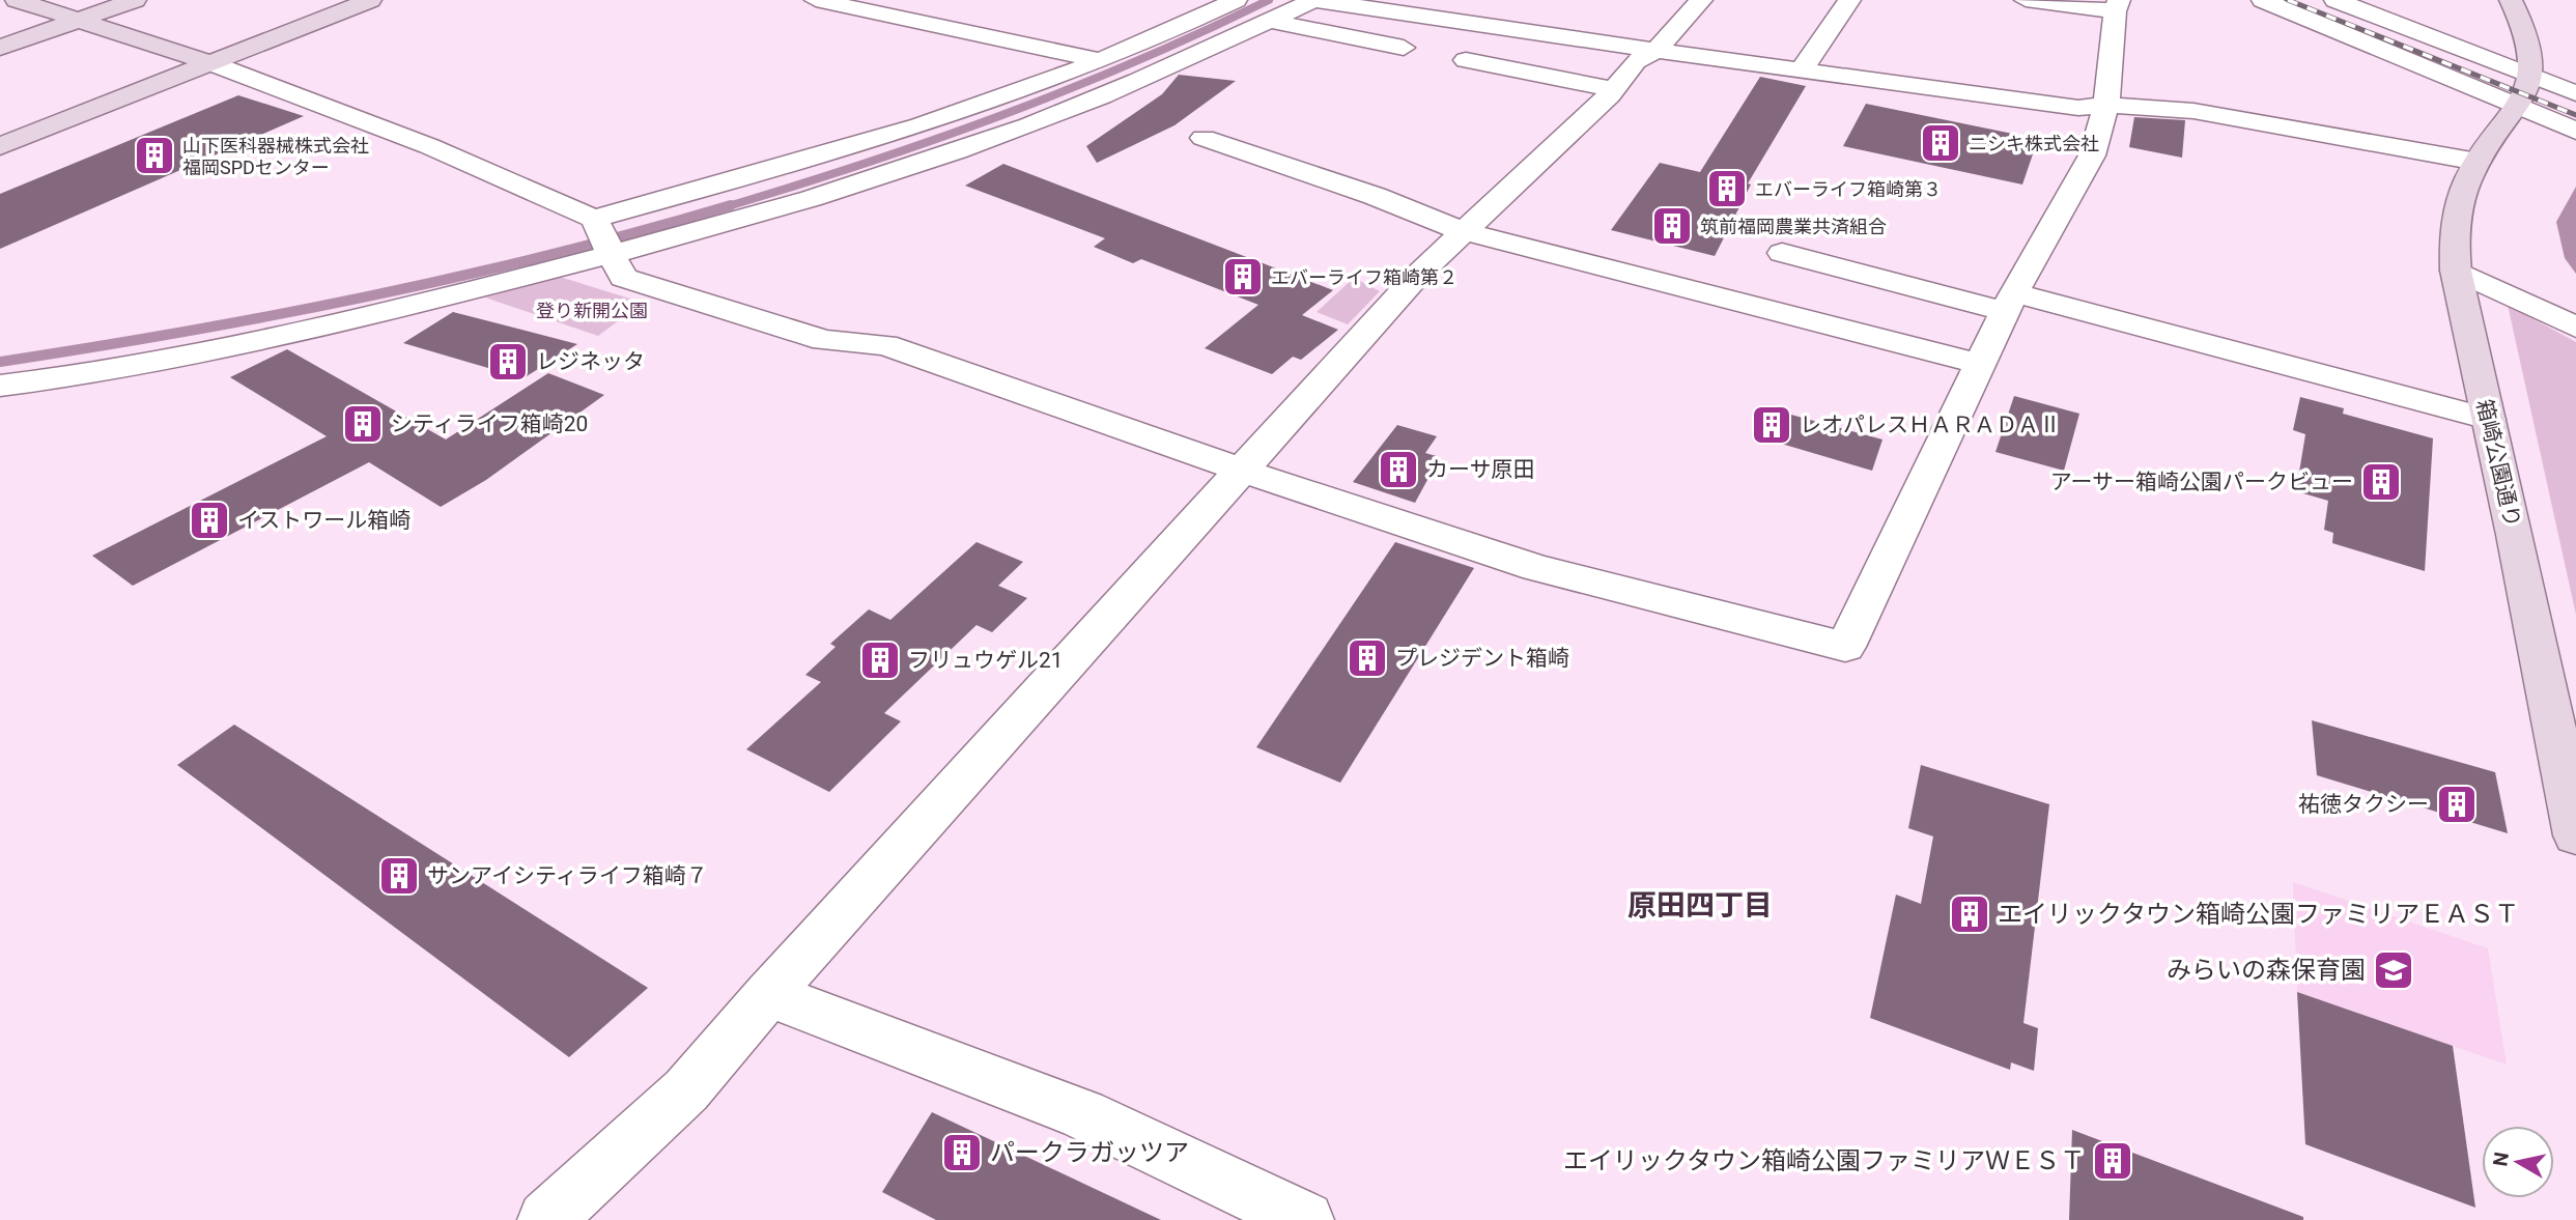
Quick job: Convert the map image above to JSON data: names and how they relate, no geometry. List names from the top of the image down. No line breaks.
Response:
{"streets":{"street":["箱崎公園通り"]},"districts":["原田四丁目"],"parks":["登り新開公園"],"places":{"building":["ニシキ株式会社","山下医科器械株式会社 福岡SPDセンター","エバーライフ箱崎第３","筑前福岡農業共済組合","エバーライフ箱崎第２","レジネッタ","シティライフ箱崎20","レオパレスＨＡＲＡＤＡⅡ","カーサ原田","アーサー箱崎公園パークビュー","イストワール箱崎","プレジデント箱崎","フリュウゲル21","祐徳タクシー","サンアイシティライフ箱崎７","エイリックタウン箱崎公園ファミリアＥＡＳＴ","パークラガッツア","エイリックタウン箱崎公園ファミリアＷＥＳＴ"],"school or university":["みらいの森保育園"]},"north":"left"}
